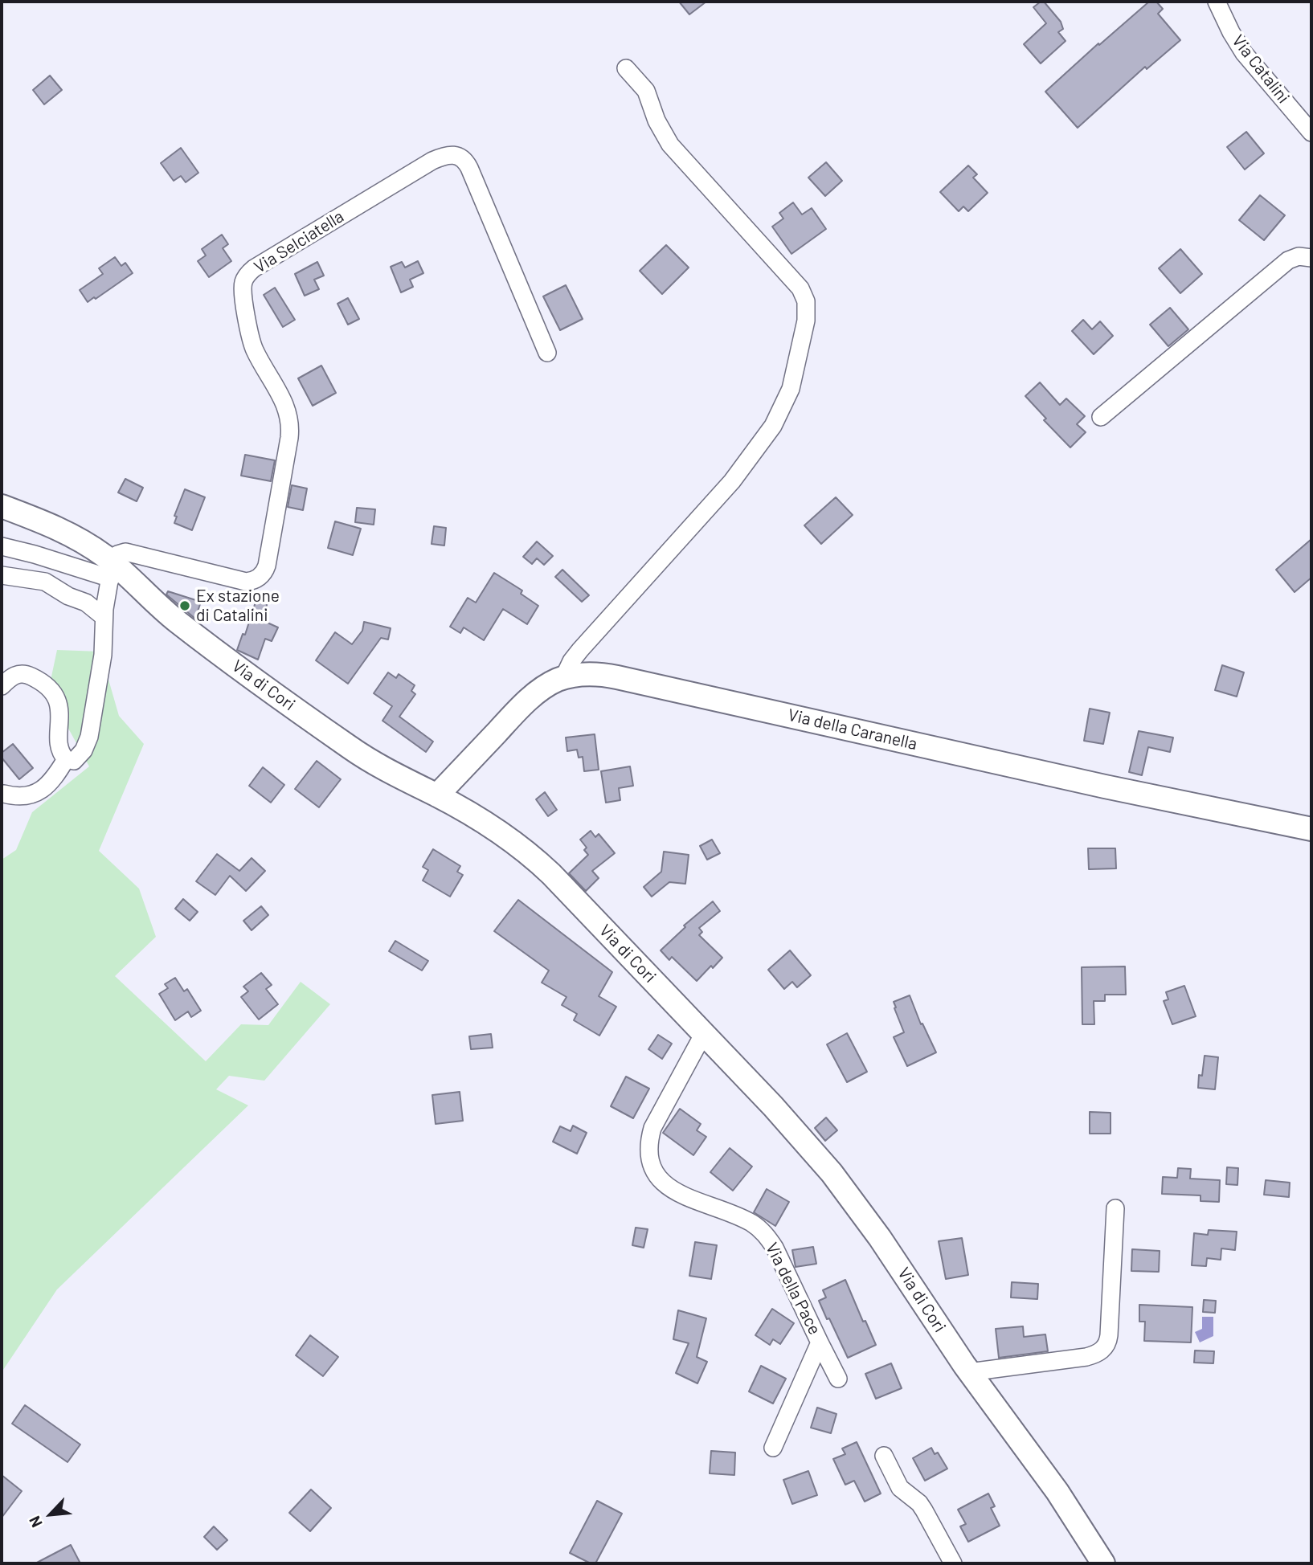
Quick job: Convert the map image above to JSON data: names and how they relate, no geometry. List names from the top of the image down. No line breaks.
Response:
{"streets":{"main road":["Via di Cori","Via della Caranella"],"street":["Via Catalini","Via Selciatella","Via della Pace"]},"crossings":[["Via Selciatella","Via di Cori"],["Via di Cori","Via della Caranella"],["Via di Cori","Via della Pace"]],"places":["Ex stazione di Catalini"],"north":"bottom left"}
